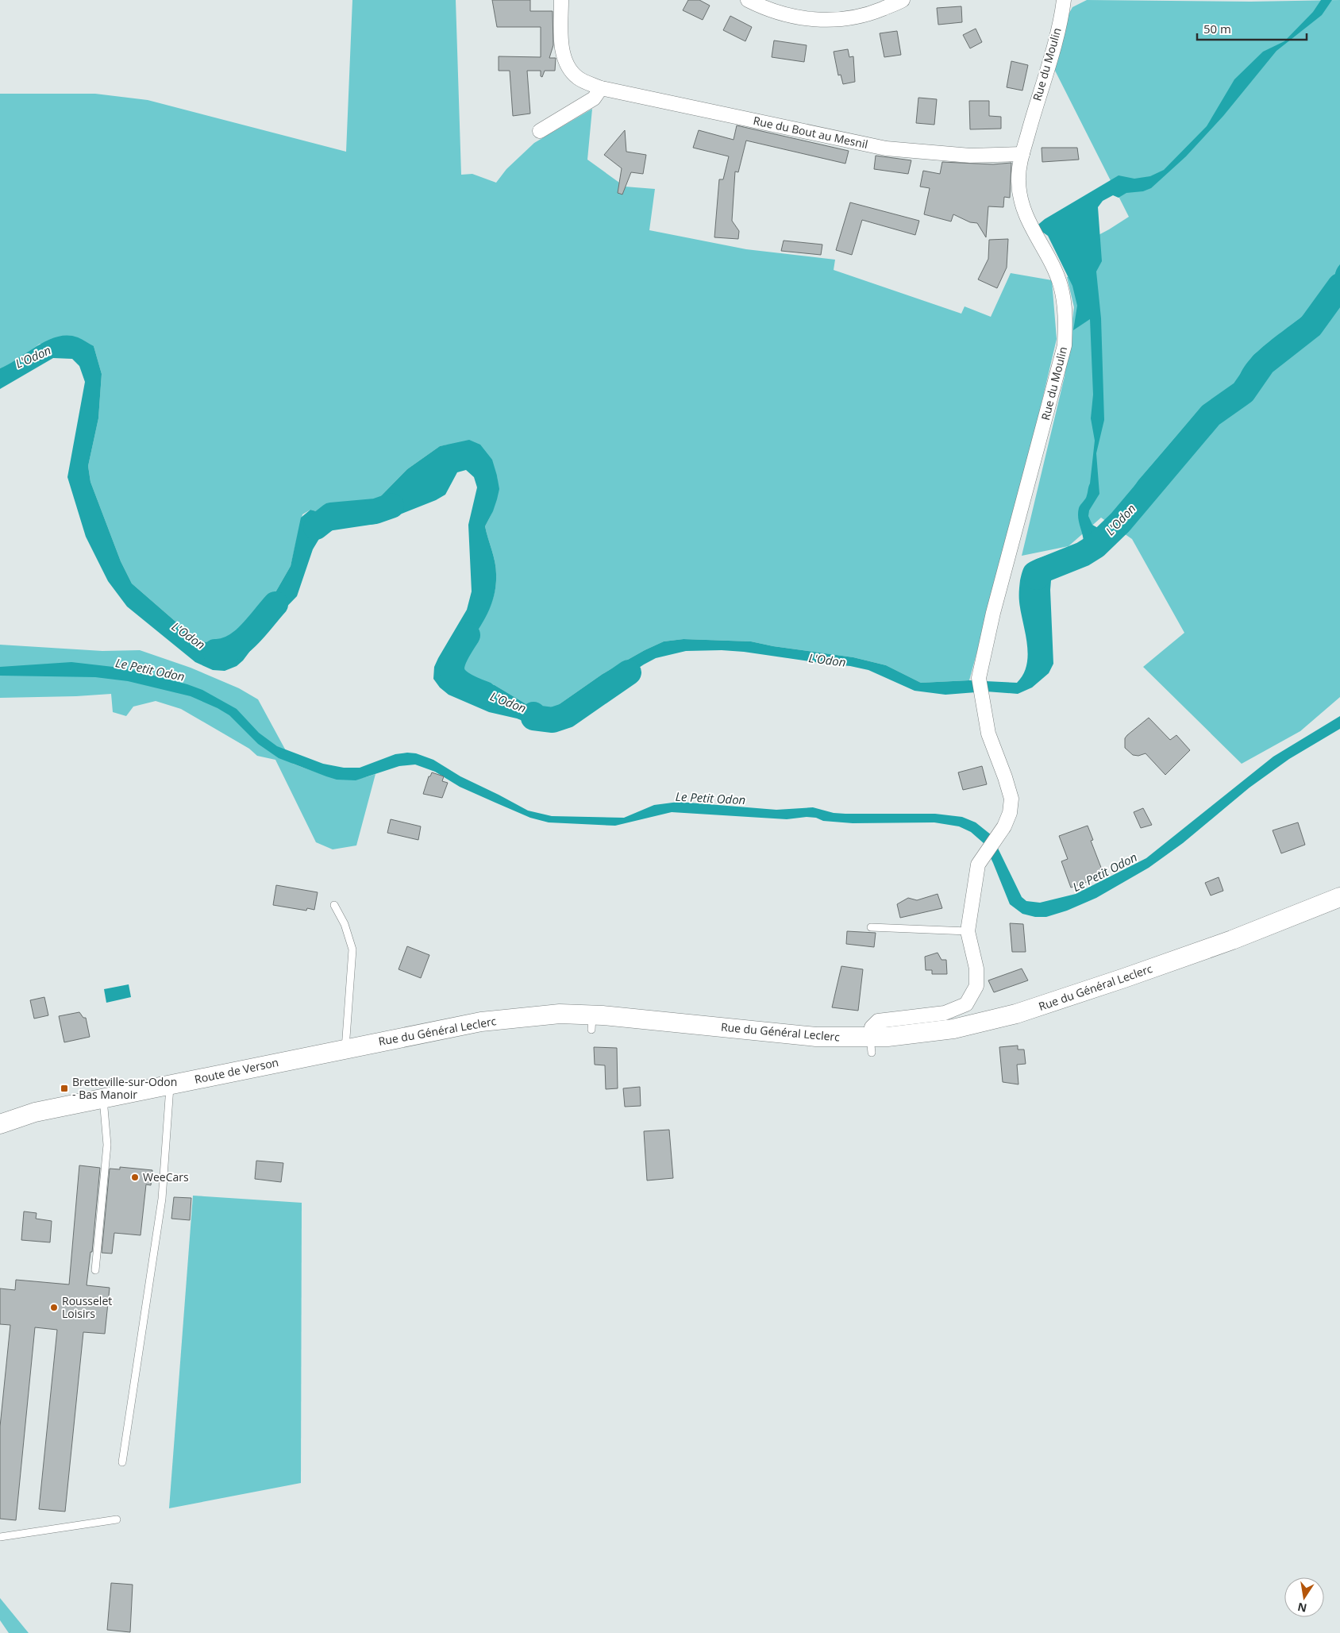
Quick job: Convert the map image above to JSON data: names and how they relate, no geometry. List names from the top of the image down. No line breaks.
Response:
{"streets":{"main road":["Rue du Général Leclerc","Route de Verson"],"street":["Rue du Moulin","Rue du Bout au Mesnil"]},"crossings":[["Rue du Moulin","Rue du Bout au Mesnil"],["Rue du Général Leclerc","Route de Verson"]],"water":["L'Odon","Le Petit Odon"],"places":{"transit":["Bretteville-sur-Odon - Bas Manoir"],"other":["WeeCars","Rousselet Loisirs"]},"scale_bar":"50 m","north":"bottom"}
